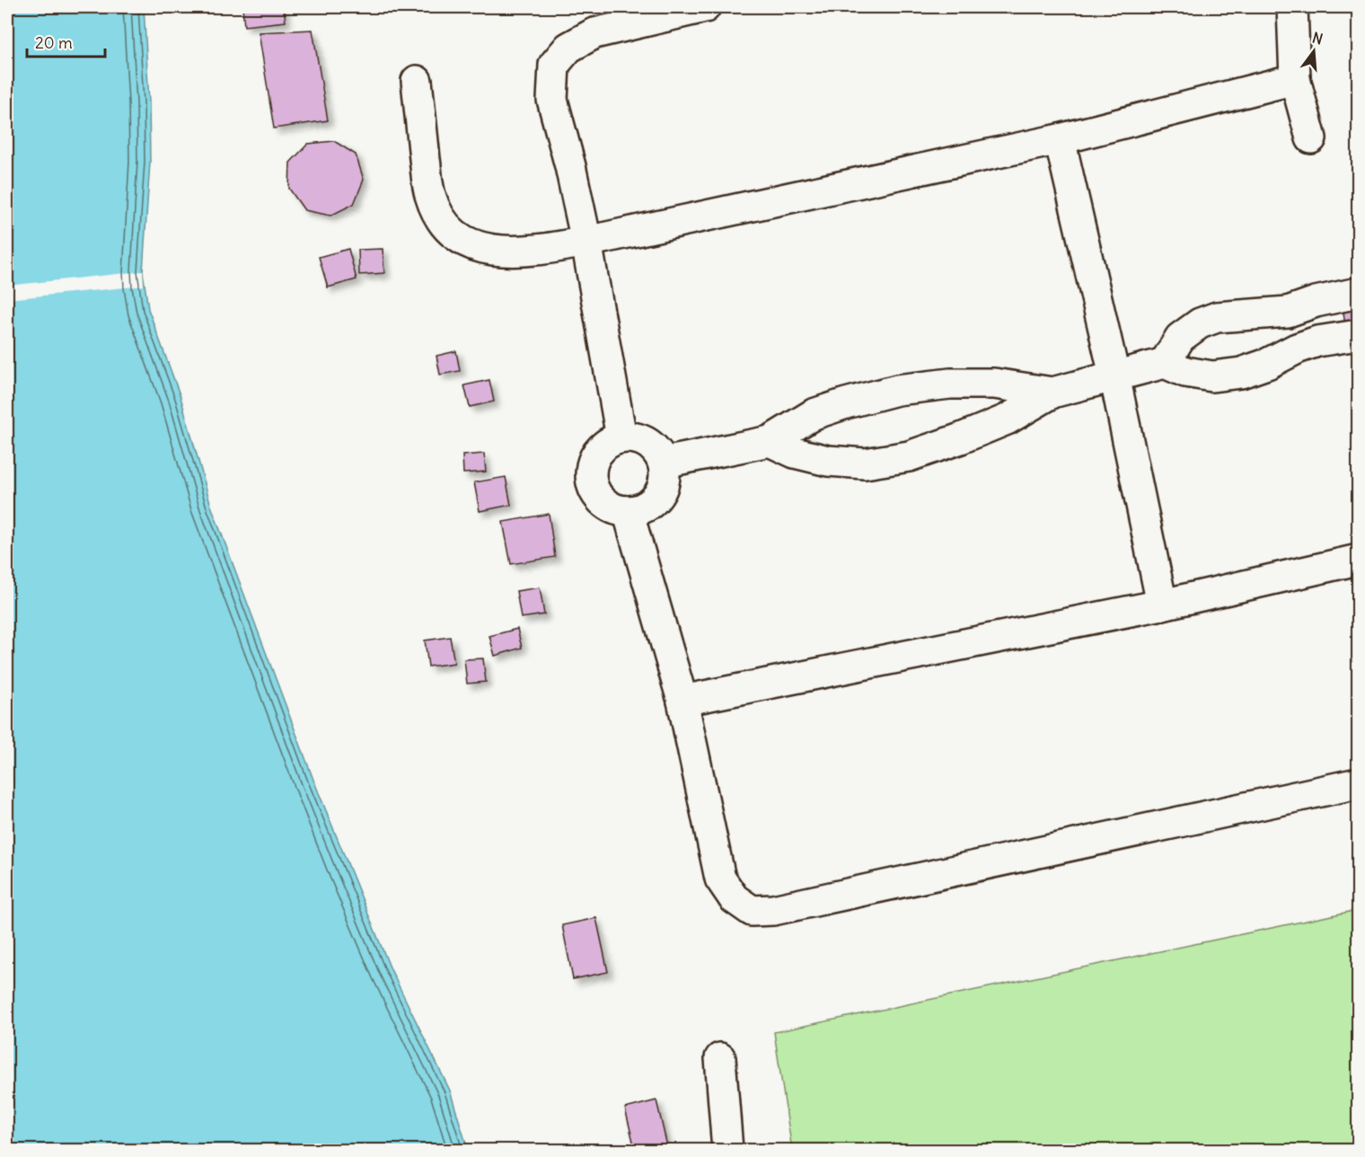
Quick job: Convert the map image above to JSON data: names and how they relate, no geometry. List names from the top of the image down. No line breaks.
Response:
{"scale_bar":"20 m","north":"top"}
